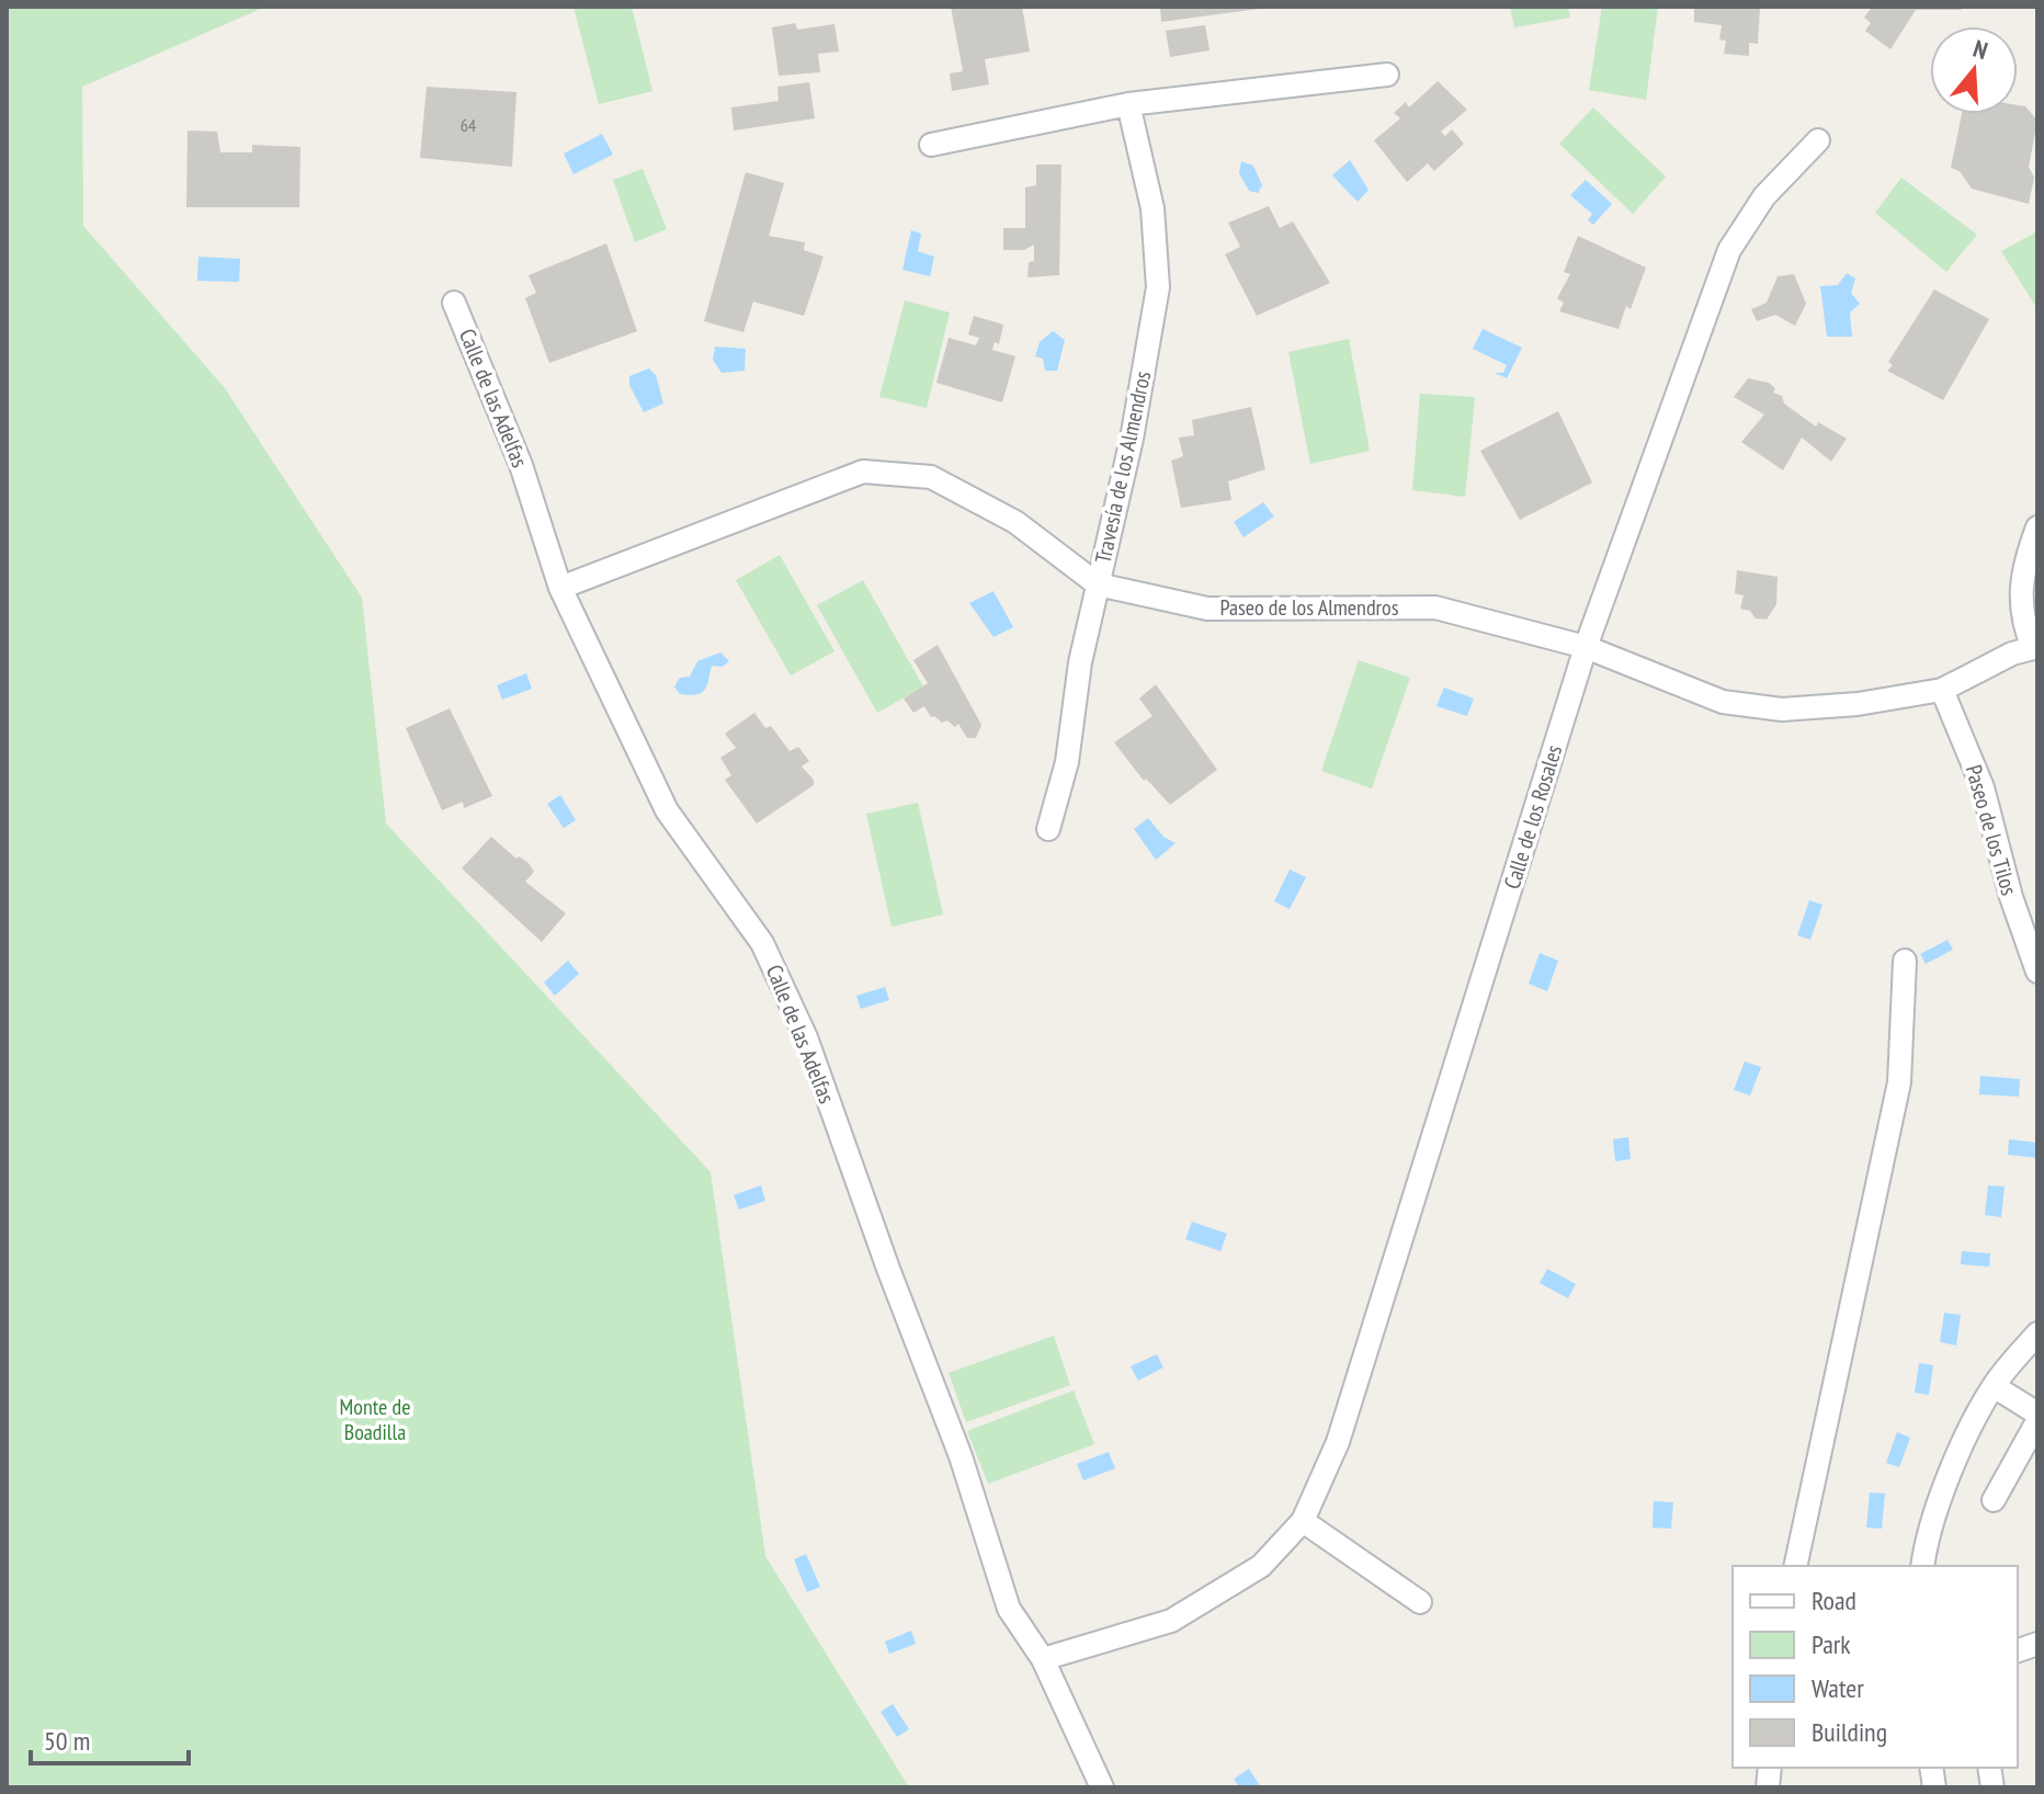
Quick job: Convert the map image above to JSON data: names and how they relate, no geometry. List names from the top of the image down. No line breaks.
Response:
{"streets":{"street":["Calle de las Adelfas","Travesía de los Almendros","Paseo de los Almendros","Calle de los Rosales","Paseo de los Tilos"]},"crossings":[["Calle de las Adelfas","Paseo de los Almendros"],["Calle de las Adelfas","Calle de los Rosales"],["Travesía de los Almendros","Paseo de los Almendros"],["Paseo de los Almendros","Calle de los Rosales"],["Paseo de los Almendros","Paseo de los Tilos"]],"parks":["Monte de Boadilla"],"house_numbers":["64"],"legend":["Road","Park","Water","Building"],"scale_bar":"50 m","north":"top"}
